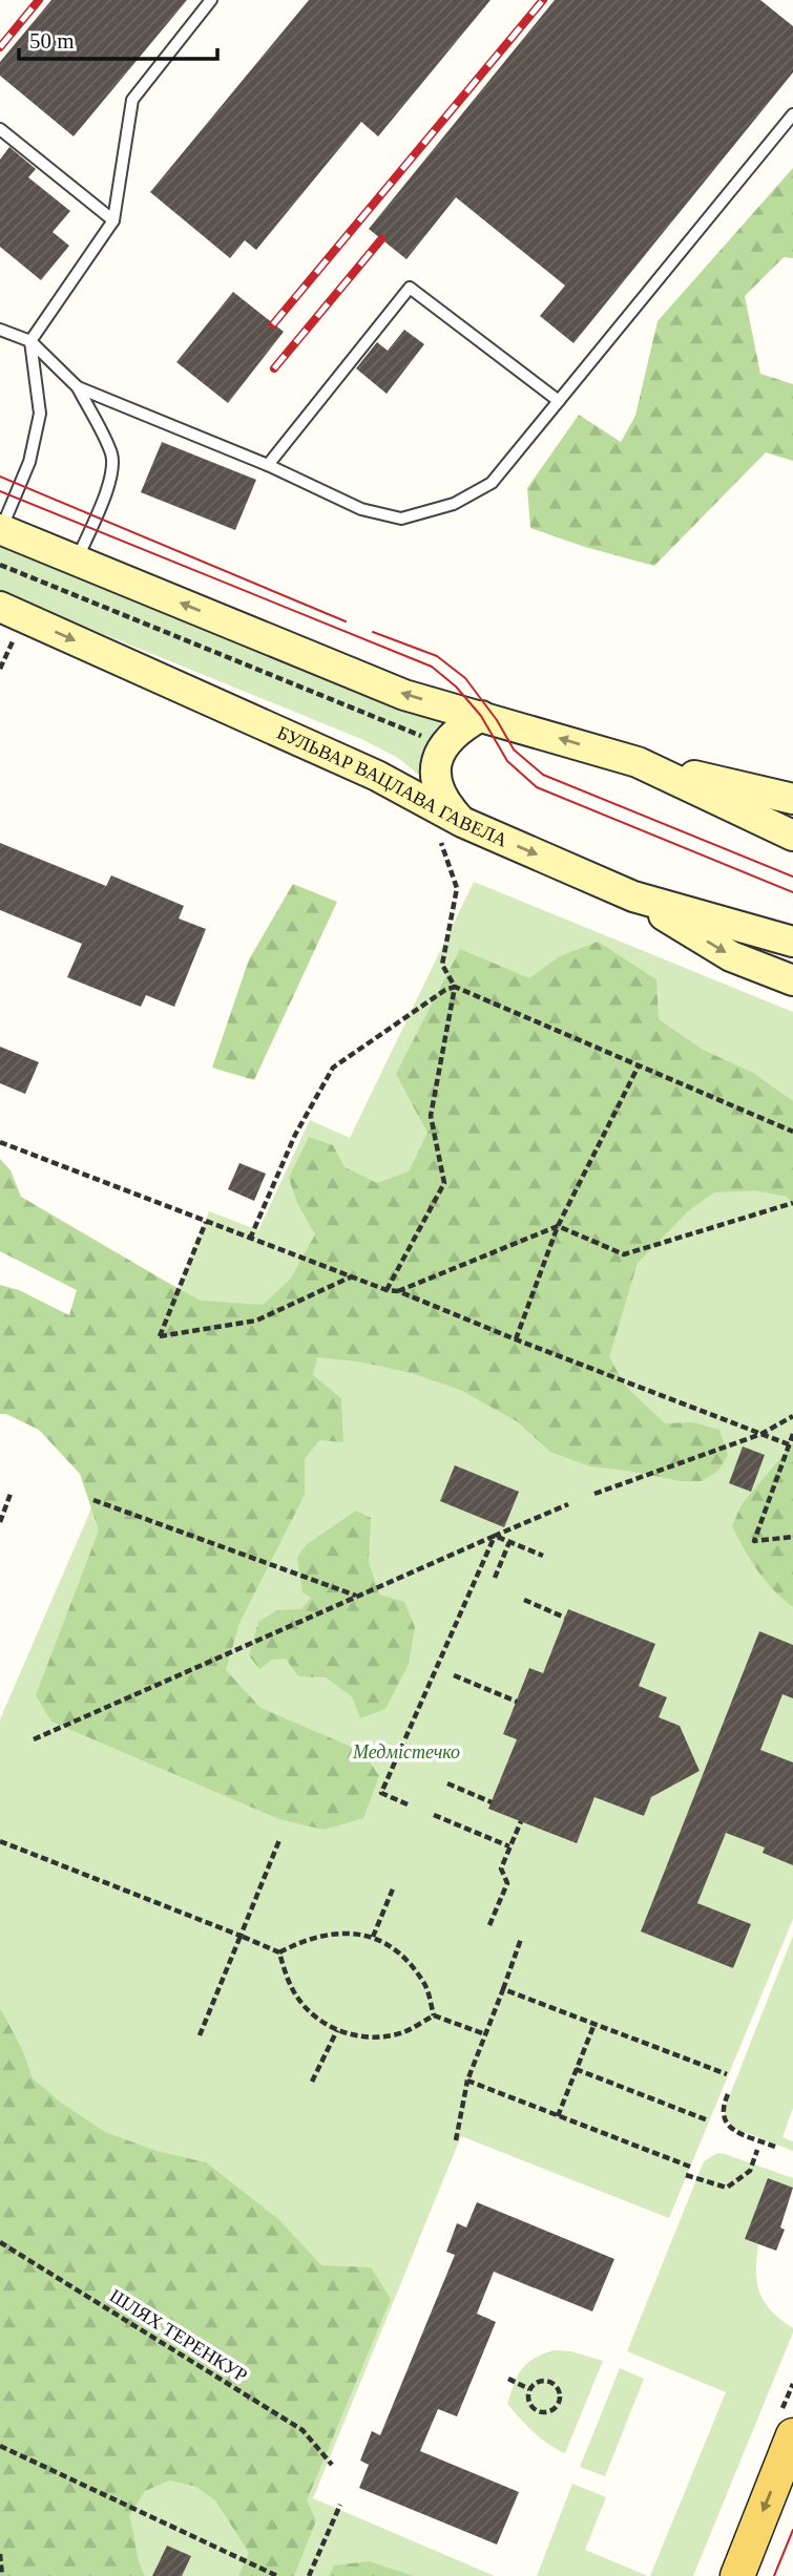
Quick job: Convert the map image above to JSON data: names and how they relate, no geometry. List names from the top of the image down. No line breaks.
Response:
{"streets":{"main road":["БУЛЬВАР ВАЦЛАВА ГАВЕЛА"],"path":["ШЛЯХ ТЕРЕНКУР"]},"parks":["Медмістечко"],"scale_bar":"50 m"}
